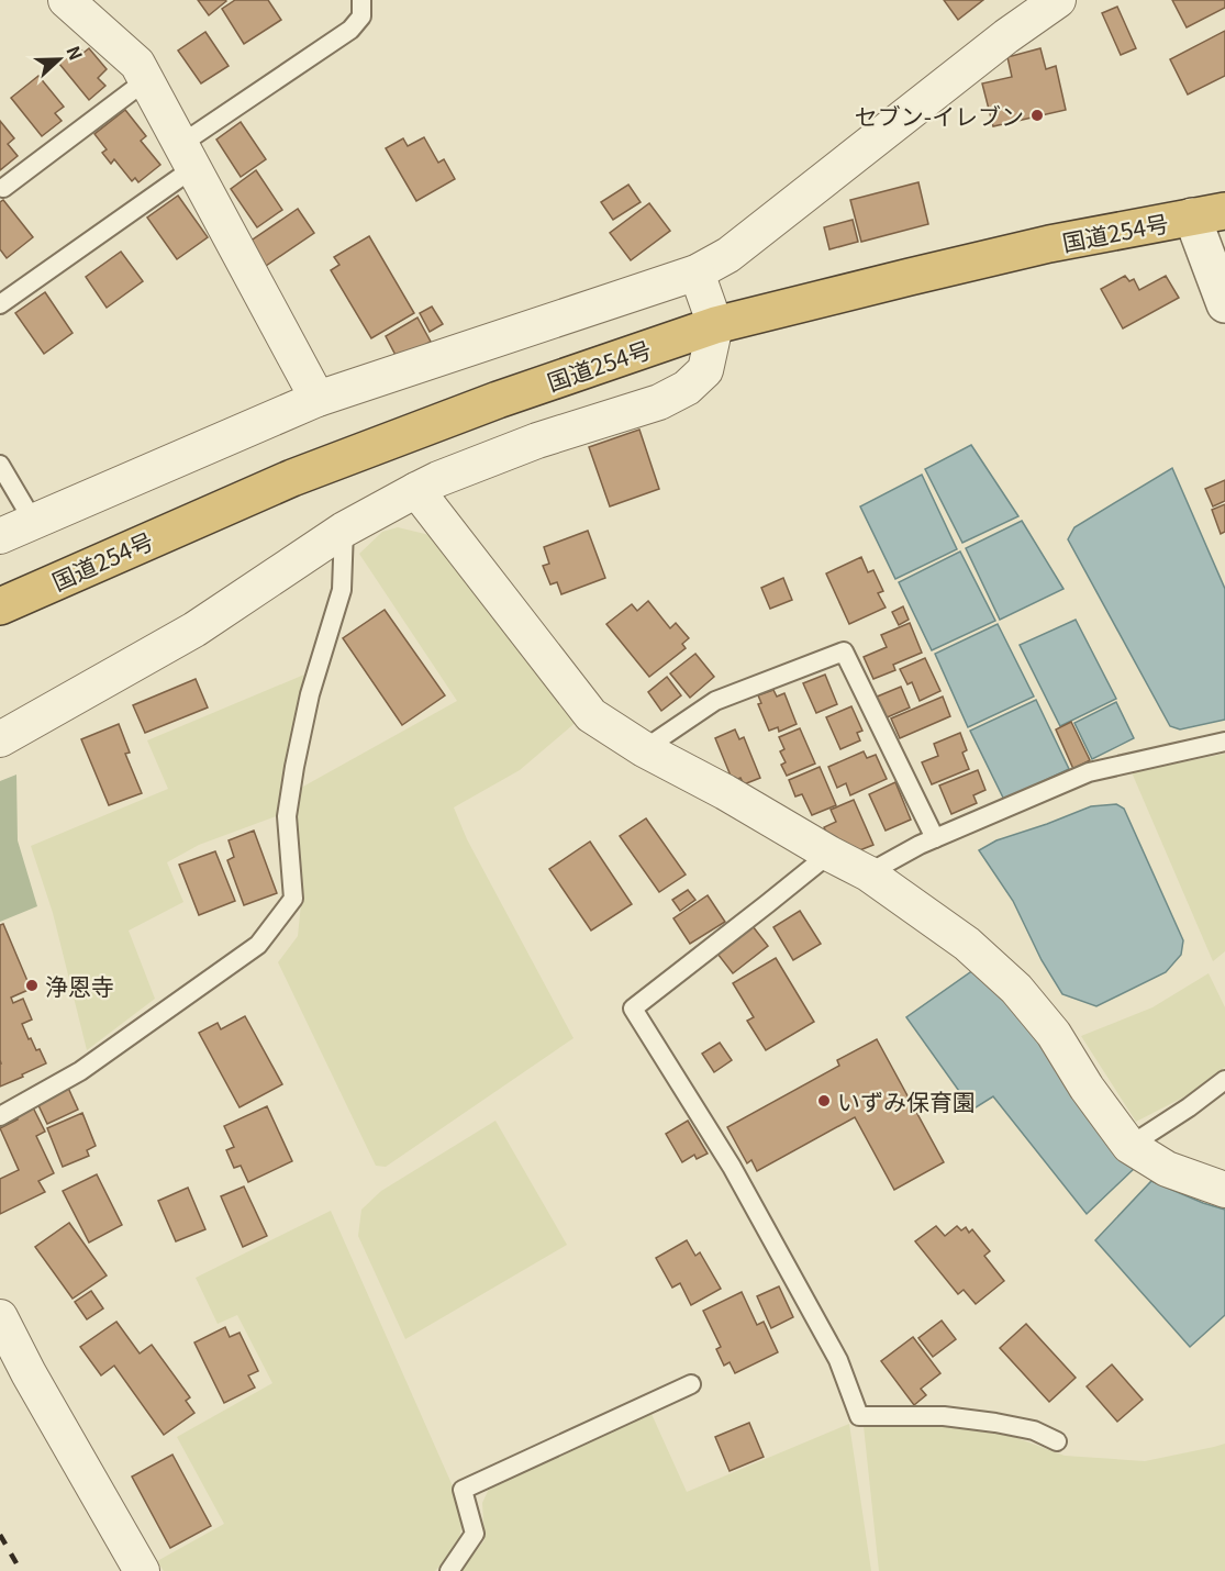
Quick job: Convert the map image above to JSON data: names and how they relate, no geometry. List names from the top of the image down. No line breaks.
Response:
{"streets":{"highway":["国道254号"]},"places":["セブン-イレブン","浄恩寺","いずみ保育園"],"north":"right"}
